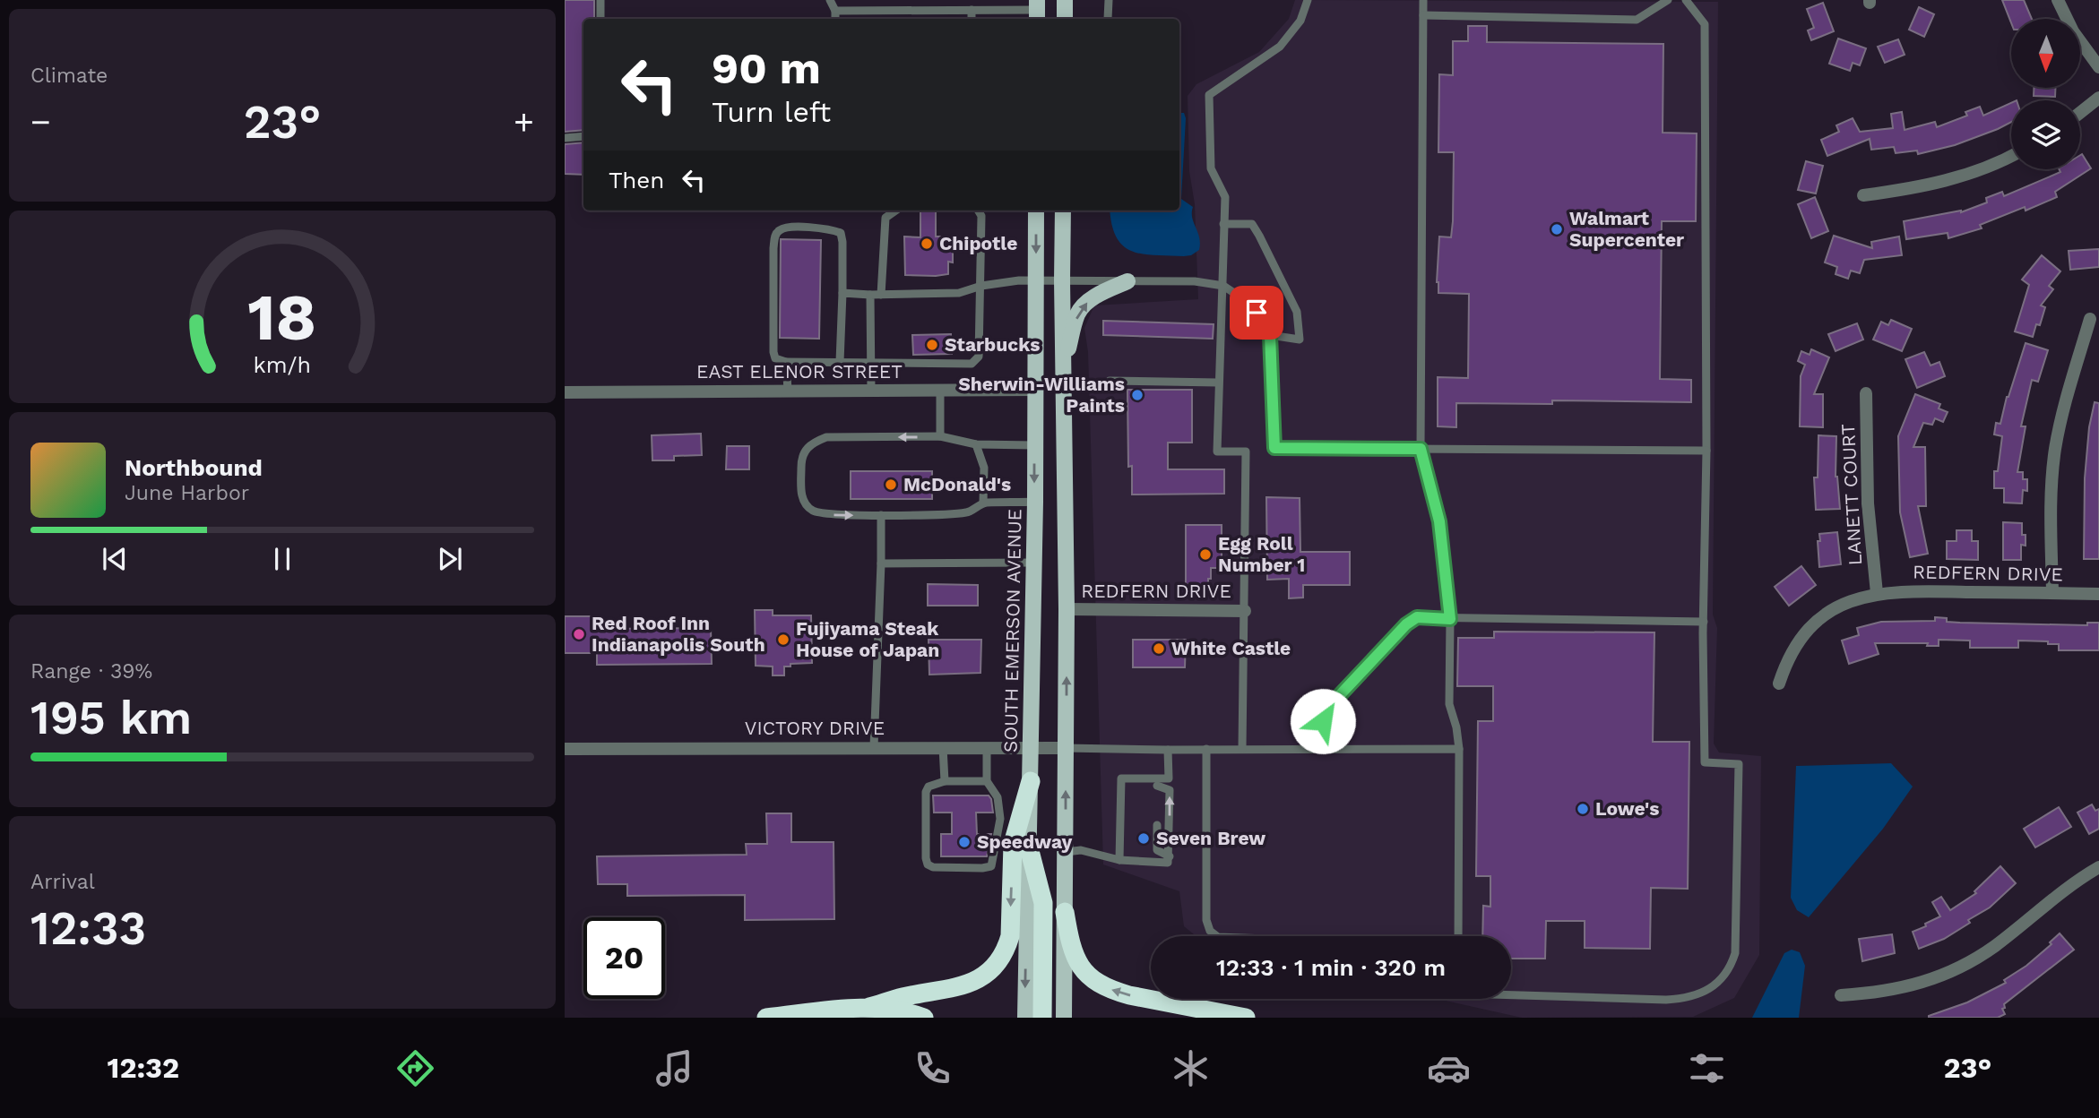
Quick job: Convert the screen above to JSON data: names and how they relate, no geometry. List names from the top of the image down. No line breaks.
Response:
{"streets":{"main road":["SOUTH EMERSON AVENUE"],"street":["EAST ELENOR STREET","LANETT COURT","REDFERN DRIVE","VICTORY DRIVE"]},"crossings":[["EAST ELENOR STREET","SOUTH EMERSON AVENUE"],["LANETT COURT","REDFERN DRIVE"],["SOUTH EMERSON AVENUE","VICTORY DRIVE"]],"places":["Walmart Supercenter","Chipotle","Starbucks","Sherwin-Williams Paints","McDonald's","Egg Roll Number 1","Red Roof Inn Indianapolis South","Fujiyama Steak House of Japan","White Castle","Lowe's","Seven Brew","Speedway"],"north":"bottom","page":{"tile":["Climate",["Range · 39%","195 km"],["Arrival","12:33"]],"turn":["90 m","Turn left"],"heat":["−","23°","+"],"then":"Then","song":["Northbound","June Harbor"],"limit":"20","trip":"12:33 · 1 min · 320 m","tabs":["12:32","23°"],"gauge":["18","km/h"]}}
